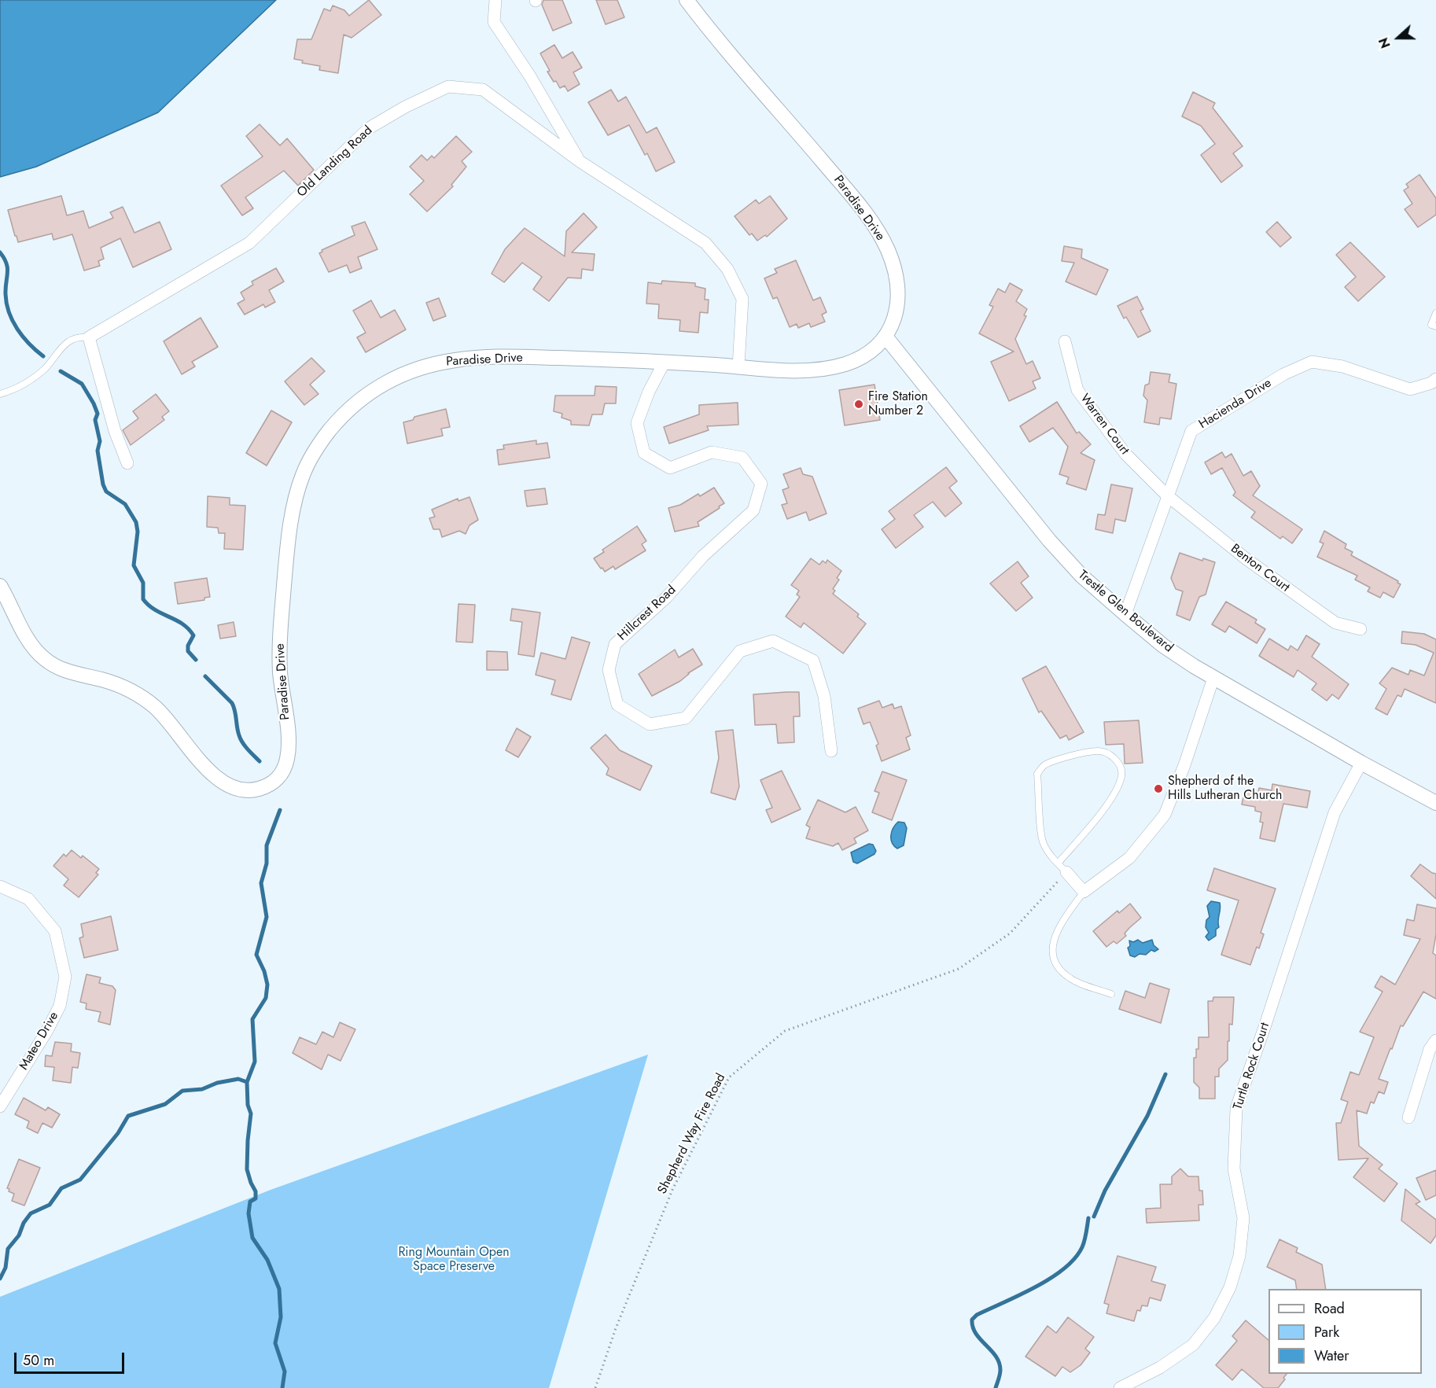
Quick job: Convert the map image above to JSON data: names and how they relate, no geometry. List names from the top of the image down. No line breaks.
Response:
{"streets":{"street":["Old Landing Road","Paradise Drive","Hacienda Drive","Warren Court","Benton Court","Trestle Glen Boulevard","Hillcrest Road","Mateo Drive","Turtle Rock Court"],"path":["Shepherd Way Fire Road"]},"crossings":[["Old Landing Road","Paradise Drive"],["Paradise Drive","Trestle Glen Boulevard"],["Paradise Drive","Hillcrest Road"],["Hacienda Drive","Warren Court"],["Hacienda Drive","Benton Court"],["Hacienda Drive","Trestle Glen Boulevard"],["Warren Court","Benton Court"],["Trestle Glen Boulevard","Turtle Rock Court"]],"parks":["Ring Mountain Open Space Preserve"],"places":["Fire Station Number 2","Shepherd of the Hills Lutheran Church"],"legend":["Road","Park","Water"],"scale_bar":"50 m","north":"left"}
